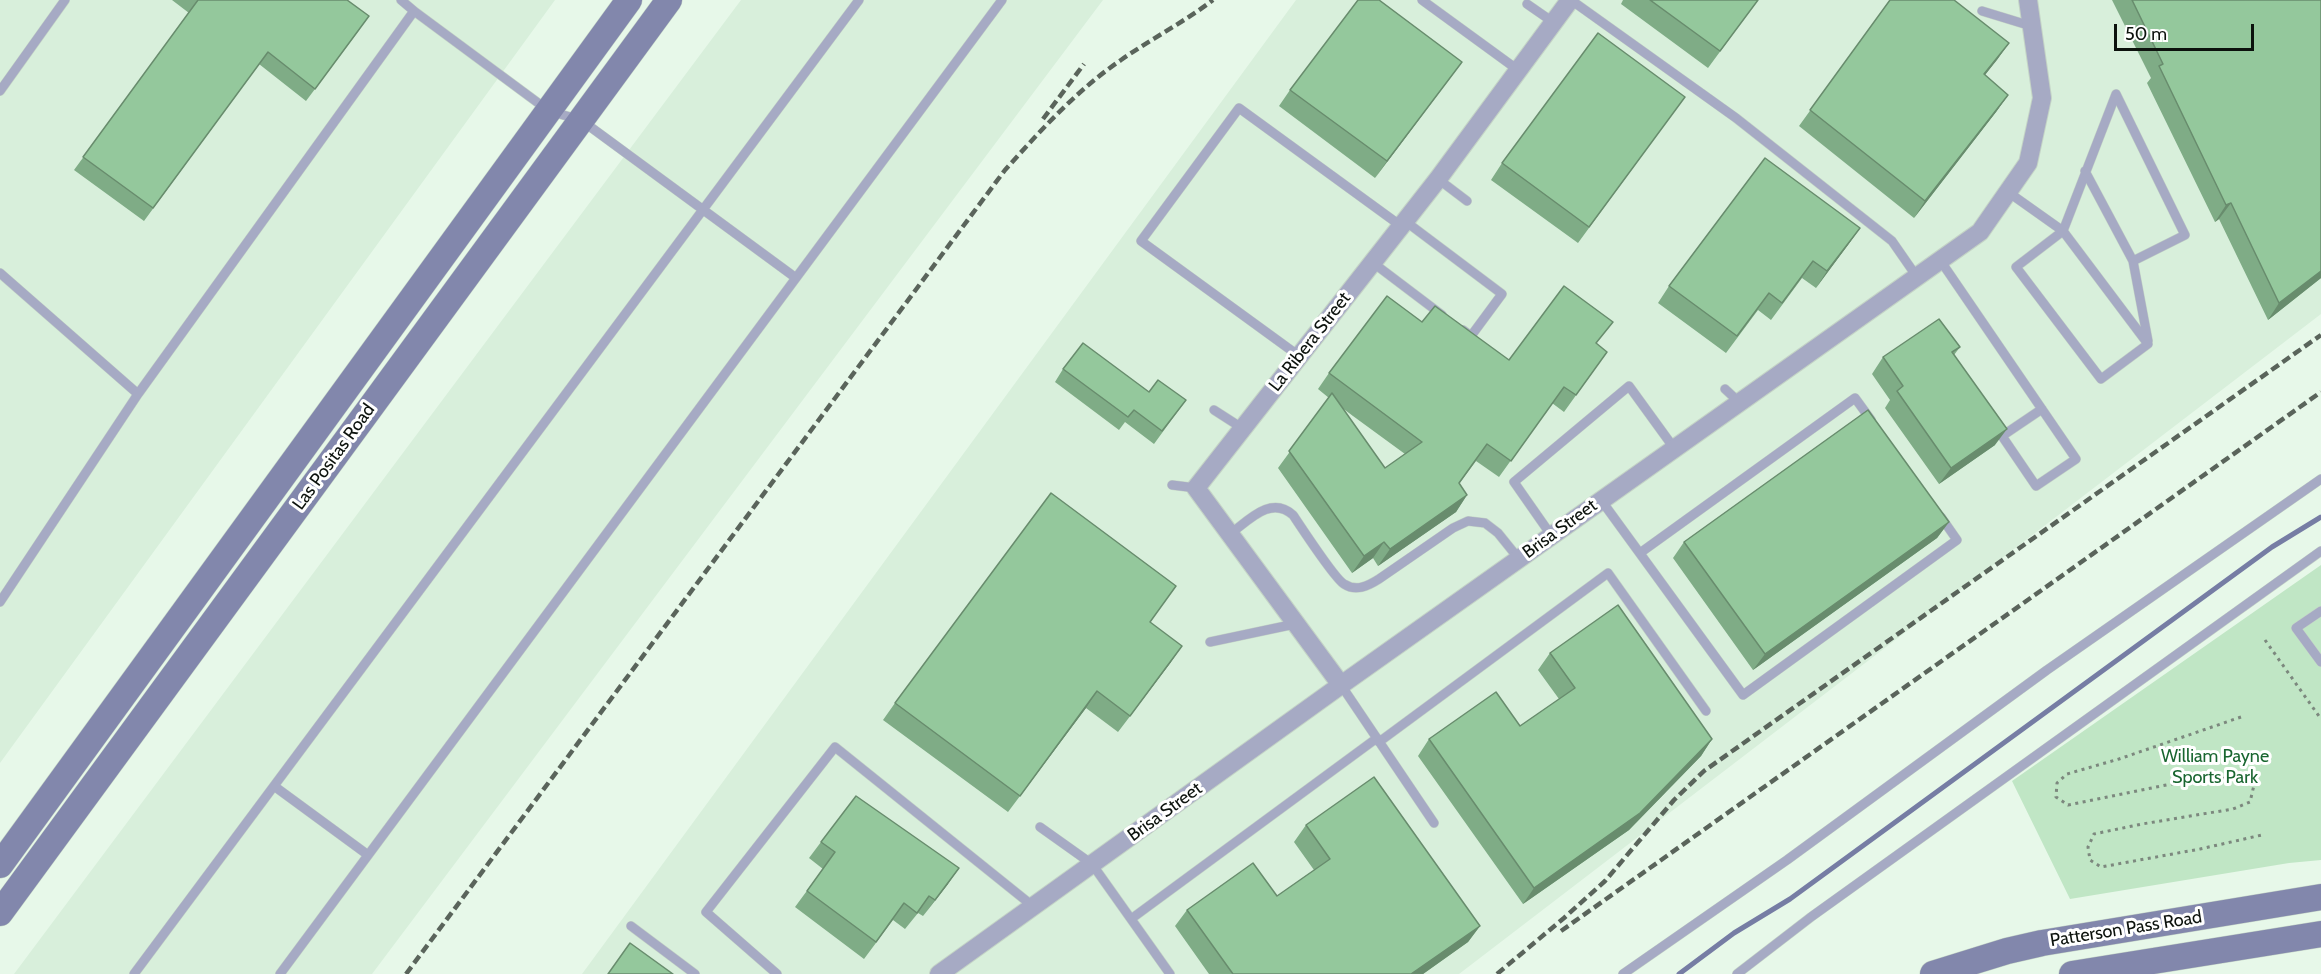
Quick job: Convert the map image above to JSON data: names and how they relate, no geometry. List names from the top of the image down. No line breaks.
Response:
{"streets":{"main road":["Las Positas Road","Patterson Pass Road"],"street":["La Ribera Street","Brisa Street"]},"parks":["William Payne Sports Park"],"scale_bar":"50 m"}
